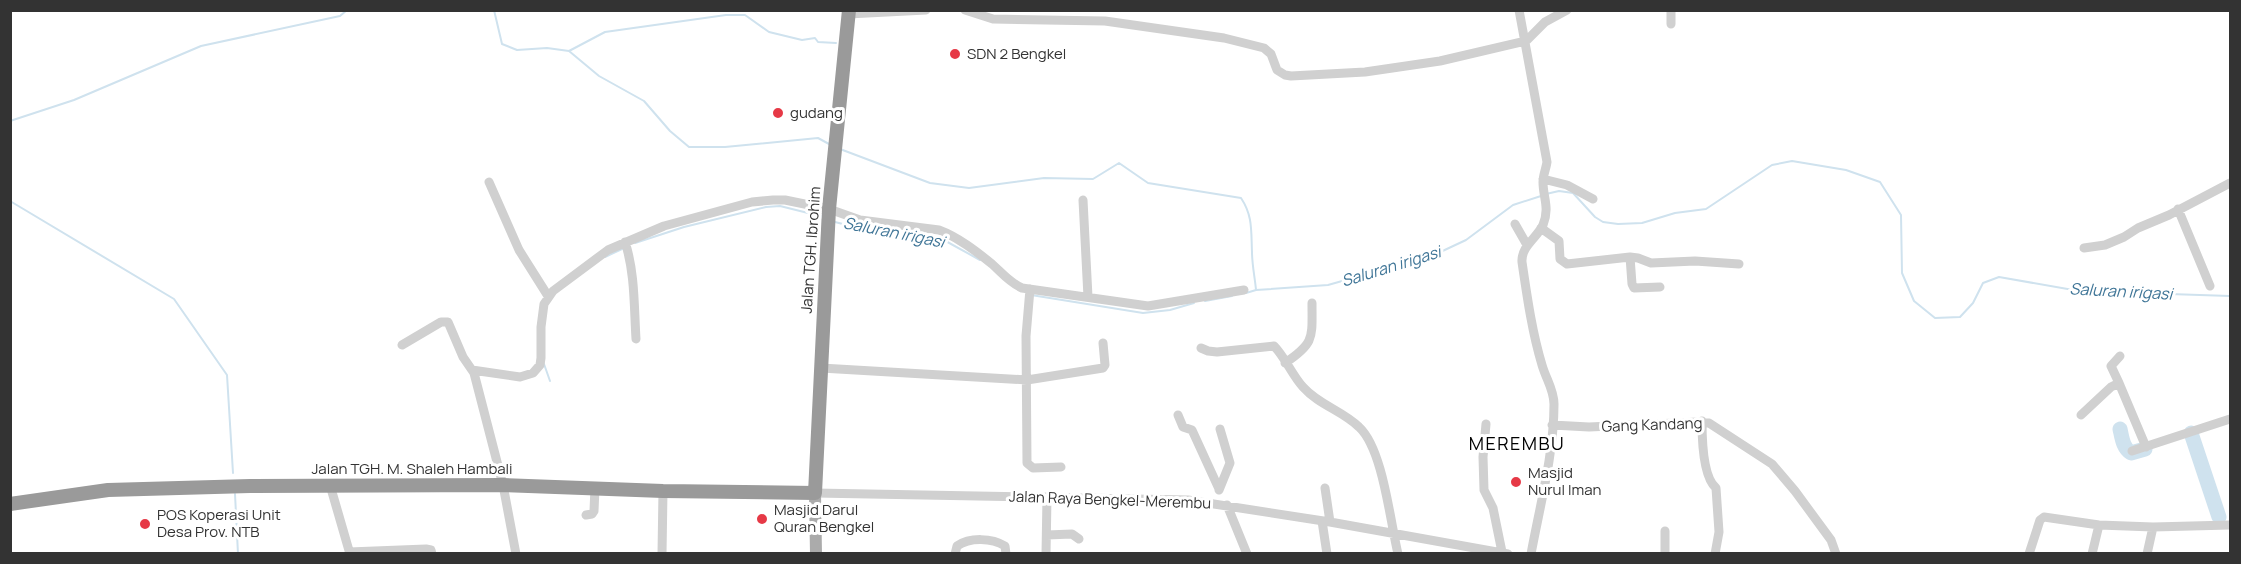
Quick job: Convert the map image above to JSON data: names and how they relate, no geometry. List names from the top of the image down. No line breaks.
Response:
{"streets":{"highway":["Jalan TGH. Ibrohim","Jalan TGH. M. Shaleh Hambali"],"street":["Gang Kandang","Jalan Raya Bengkel-Merembu"]},"crossings":[["Jalan TGH. Ibrohim","Jalan TGH. M. Shaleh Hambali"],["Jalan TGH. Ibrohim","Jalan Raya Bengkel-Merembu"],["Jalan TGH. M. Shaleh Hambali","Jalan Raya Bengkel-Merembu"]],"districts":["MEREMBU"],"water":["Saluran irigasi"],"places":["SDN 2 Bengkel","gudang","Masjid Nurul Iman","Masjid Darul Quran Bengkel","POS Koperasi Unit Desa Prov. NTB"]}
